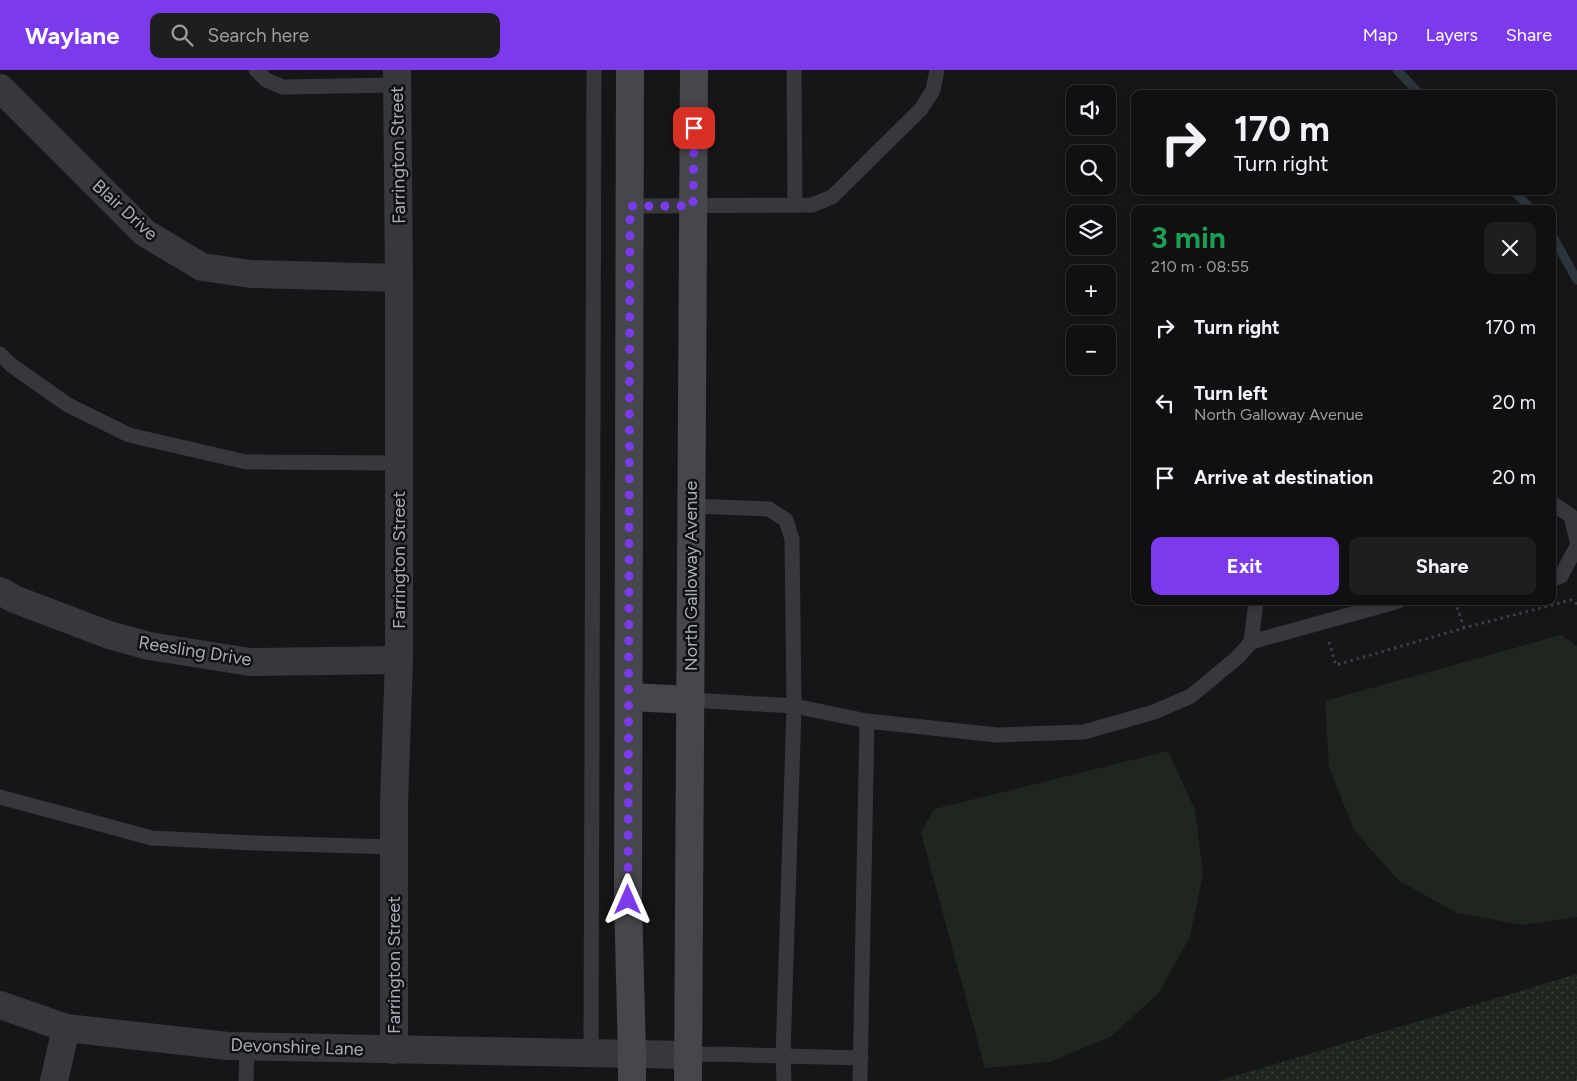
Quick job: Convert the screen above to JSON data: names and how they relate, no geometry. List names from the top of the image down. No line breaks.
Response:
{"streets":{"main road":["North Galloway Avenue"],"street":["Farrington Street","Blair Drive","Reesling Drive","Devonshire Lane"]},"crossings":[["Farrington Street","Blair Drive"],["Farrington Street","Reesling Drive"],["Farrington Street","Devonshire Lane"],["North Galloway Avenue","Devonshire Lane"]],"page":{"header":"Waylane","search":"Search here","nav":["Map","Layers","Share"],"map_buttons":["+","−"],"turn":["170 m","Turn right"],"heading":["3 min","210 m · 08:55"],"list":[{"name":"Turn right","value":"170 m"},{"name":"Turn left","note":"North Galloway Avenue","value":"20 m"},{"name":"Arrive at destination","value":"20 m"}],"buttons":["Exit","Share"]}}
